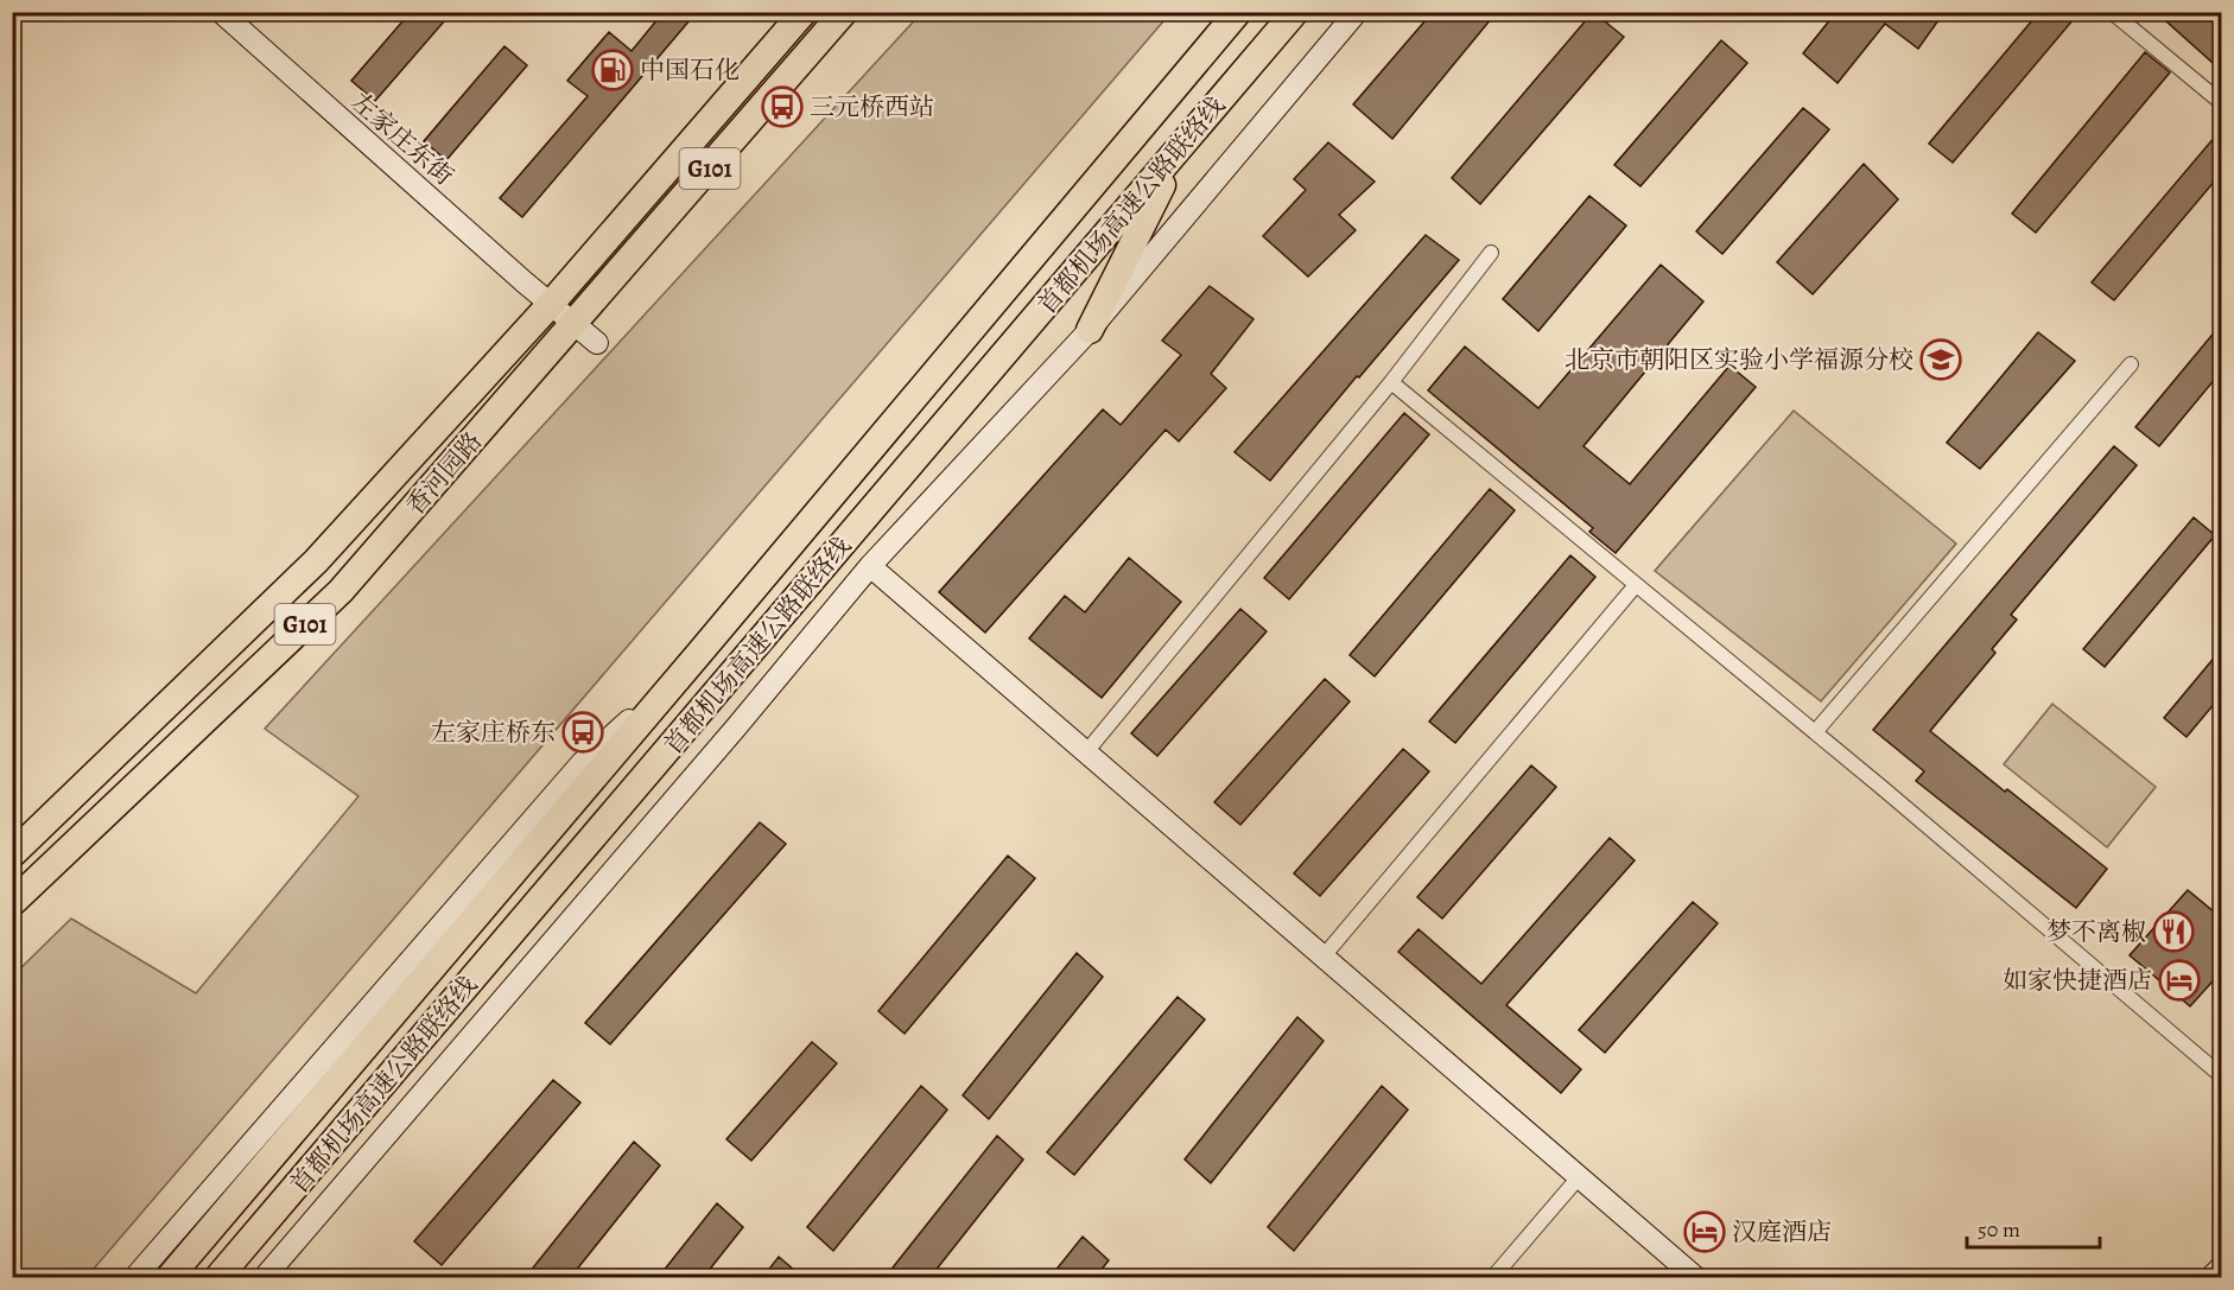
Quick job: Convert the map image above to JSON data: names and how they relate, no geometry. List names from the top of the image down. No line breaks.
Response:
{"streets":{"highway":["G101","首都机场高速公路联络线","香河园路"],"main road":["左家庄东街"]},"crossings":[["左家庄东街","香河园路"]],"places":{"fuel station":["中国石化"],"bus stop":["三元桥西站","左家庄桥东"],"school or university":["北京市朝阳区实验小学福源分校"],"restaurant":["梦不离椒"],"hotel":["如家快捷酒店","汉庭酒店"]},"scale_bar":"50 m"}
